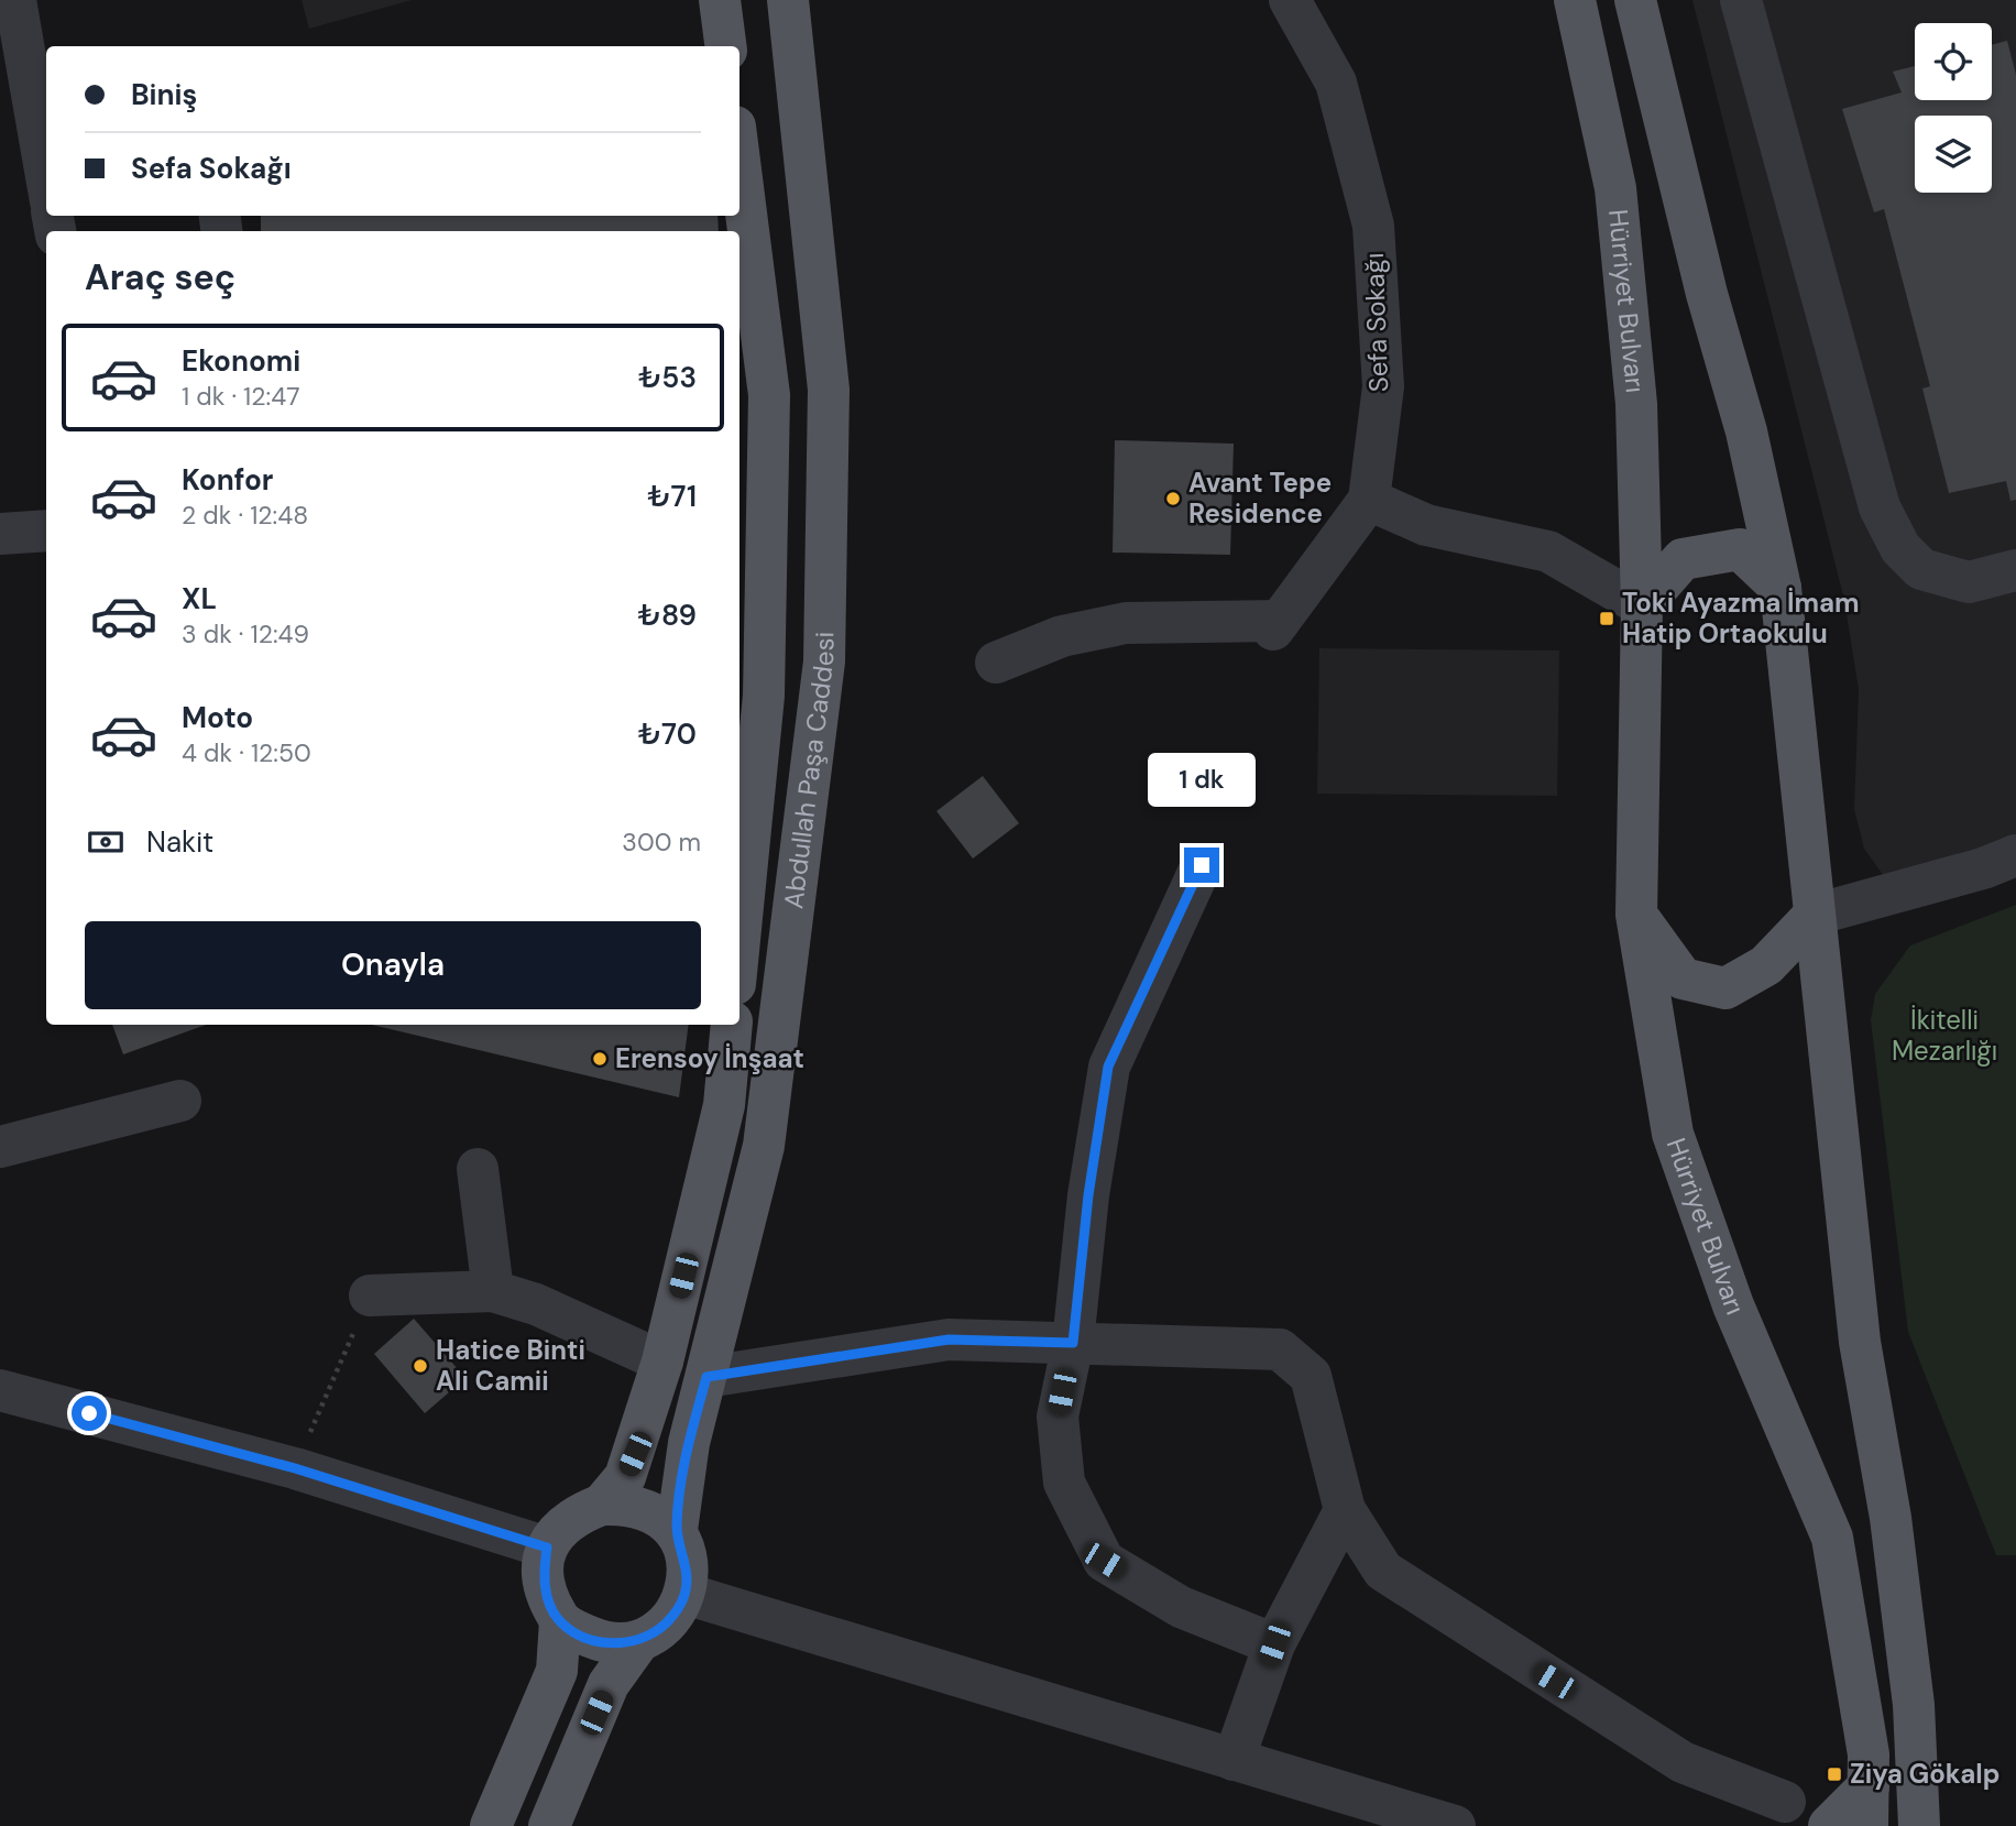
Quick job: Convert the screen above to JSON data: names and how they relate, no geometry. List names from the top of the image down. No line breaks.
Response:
{"streets":{"main road":["Hürriyet Bulvarı","Abdullah Paşa Caddesi"],"street":["Sefa Sokağı"]},"parks":["İkitelli Mezarlığı"],"places":{"other":["Avant Tepe Residence","Erensoy İnşaat","Hatice Binti Ali Camii"],"transit":["Toki Ayazma İmam Hatip Ortaokulu","Ziya Gökalp"]},"page":{"banner":["Biniş","Sefa Sokağı"],"heading":"Araç seç","list":[{"name":"Ekonomi","note":"1 dk · 12:47","value":"₺53"},{"name":"Konfor","note":"2 dk · 12:48","value":"₺71"},{"name":"XL","note":"3 dk · 12:49","value":"₺89"},{"name":"Moto","note":"4 dk · 12:50","value":"₺70"}],"bubble":"1 dk","pay":["Nakit","300 m"],"buttons":"Onayla"}}
